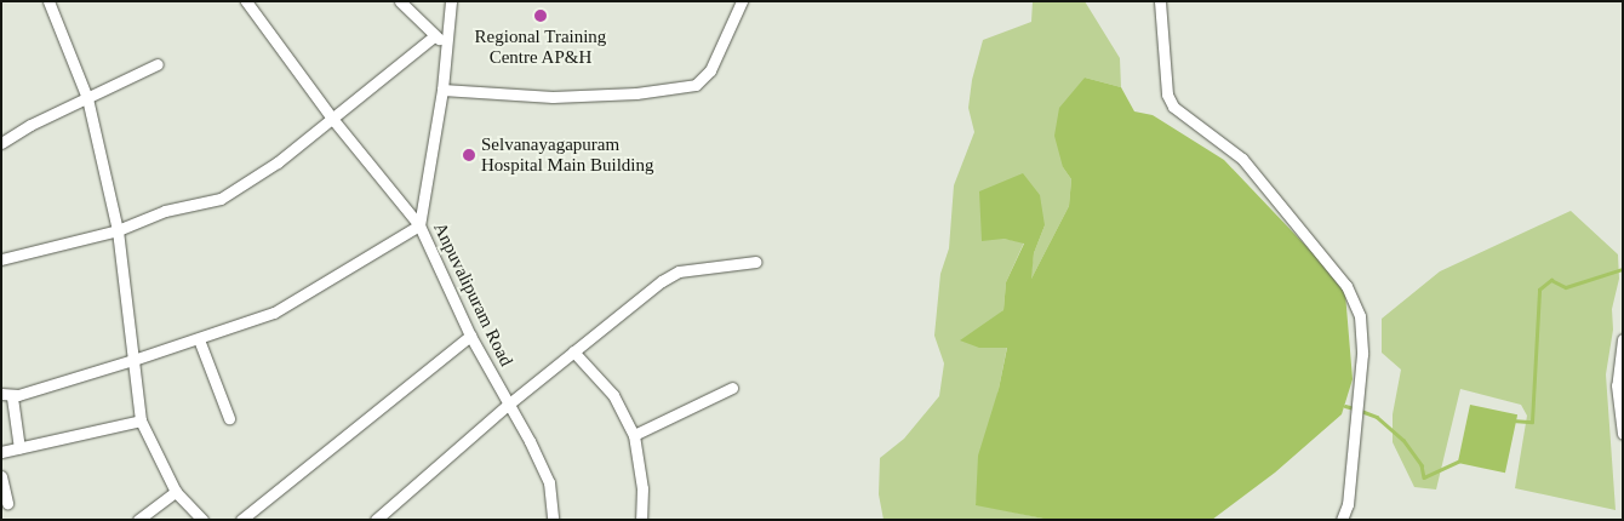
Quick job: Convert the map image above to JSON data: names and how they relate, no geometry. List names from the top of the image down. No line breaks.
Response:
{"streets":{"street":["Anpuvalipuram Road"]},"places":["Regional Training Centre AP&H","Selvanayagapuram Hospital Main Building"]}
